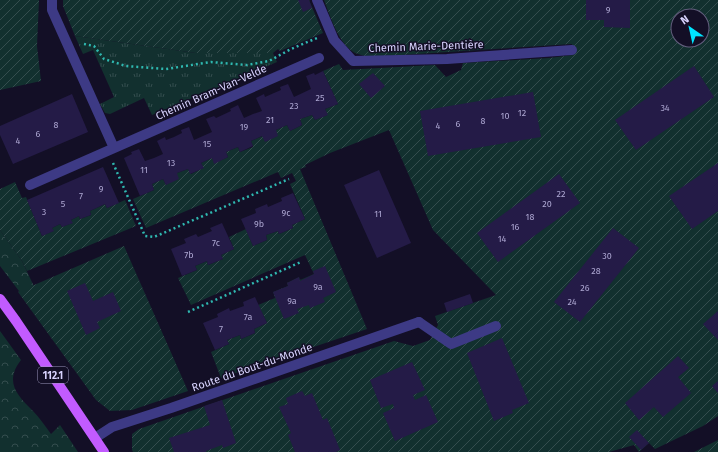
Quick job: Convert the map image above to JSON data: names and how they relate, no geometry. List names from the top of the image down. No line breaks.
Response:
{"streets":{"main road":["112.1"],"street":["Chemin Marie-Dentière","Chemin Bram-Van-Velde","Route du Bout-du-Monde"]},"crossings":[["Route du Bout-du-Monde","112.1"]],"house_numbers":["9","25","23","34","12","10","21","8","6","8","4","19","6","4","15","13","11","9","22","7","5","20","3","9c","11","18","9b","16","14","7c","7b","30","28","9a","26","9a","24","7a","7"],"north":"top left"}
